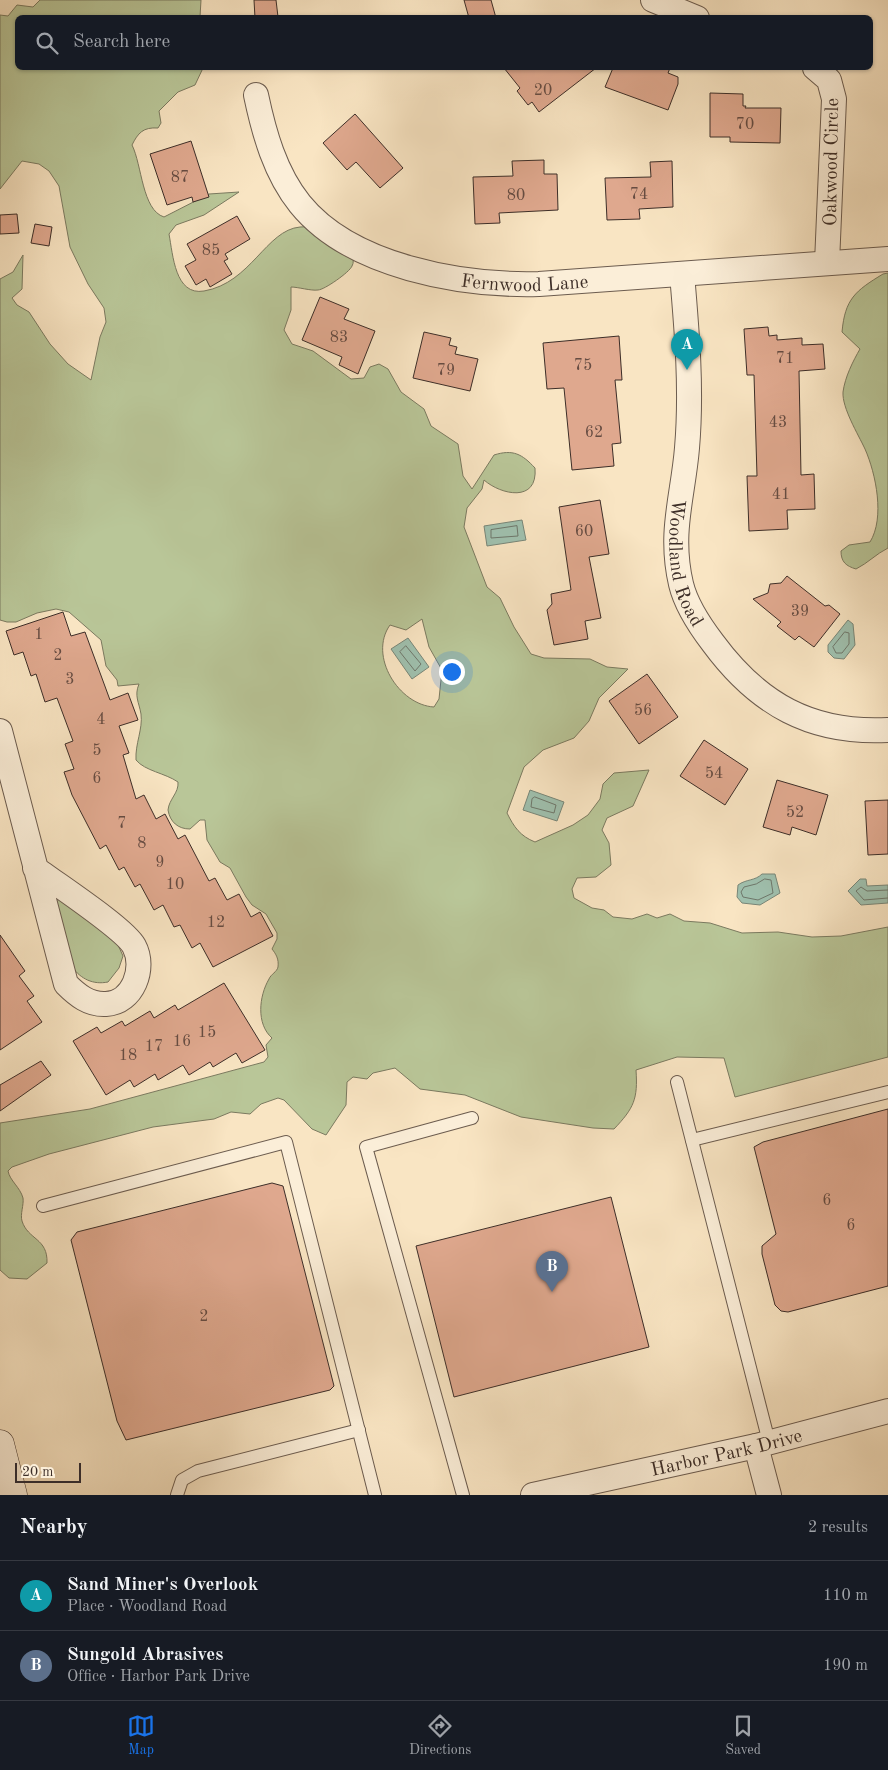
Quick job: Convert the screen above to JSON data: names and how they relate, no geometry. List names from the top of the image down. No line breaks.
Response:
{"streets":{"street":["Oakwood Circle","Fernwood Lane","Woodland Road","Harbor Park Drive"]},"crossings":[["Oakwood Circle","Fernwood Lane"],["Fernwood Lane","Woodland Road"]],"house_numbers":["20","70","87","74","80","85","83","71","75","79","43","62","41","60","39","1","2","3","56","4","5","54","6","52","7","8","9","10","12","15","16","17","18","6","6","2"],"scale_bar":"20 m","page":{"search":"Search here","pins":["A","B"],"scale":"20 m","heading":["Nearby","2 results"],"list":[{"mark":"A","name":"Sand Miner's Overlook","note":"Place · Woodland Road","value":"110 m"},{"mark":"B","name":"Sungold Abrasives","note":"Office · Harbor Park Drive","value":"190 m"}],"nav":["Map","Directions","Saved"]}}
